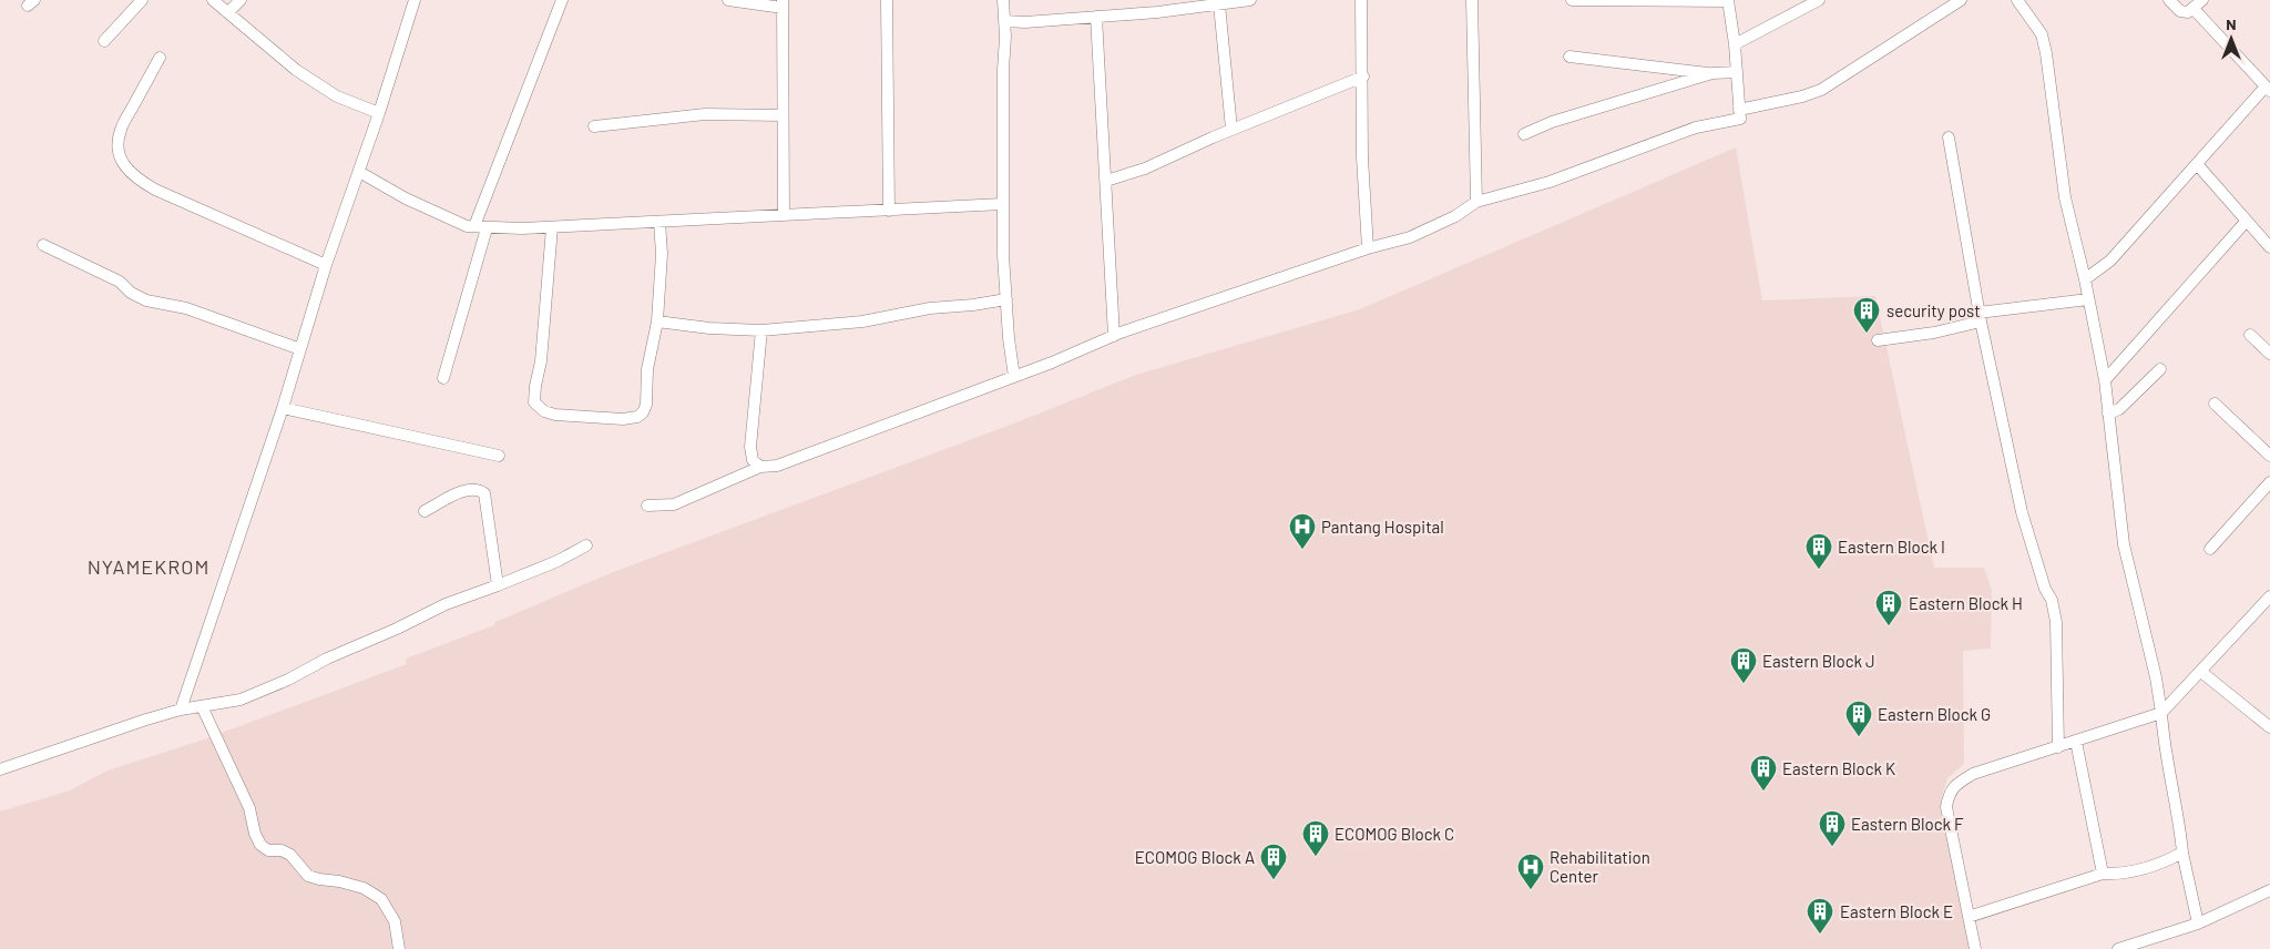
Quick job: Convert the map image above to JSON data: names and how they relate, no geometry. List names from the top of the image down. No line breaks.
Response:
{"districts":["NYAMEKROM"],"places":{"building":["security post","Eastern Block I","Eastern Block H","Eastern Block J","Eastern Block G","Eastern Block K","Eastern Block F","ECOMOG Block C","ECOMOG Block A","Eastern Block E"],"hospital":["Pantang Hospital","Rehabilitation Center"]},"north":"top"}
